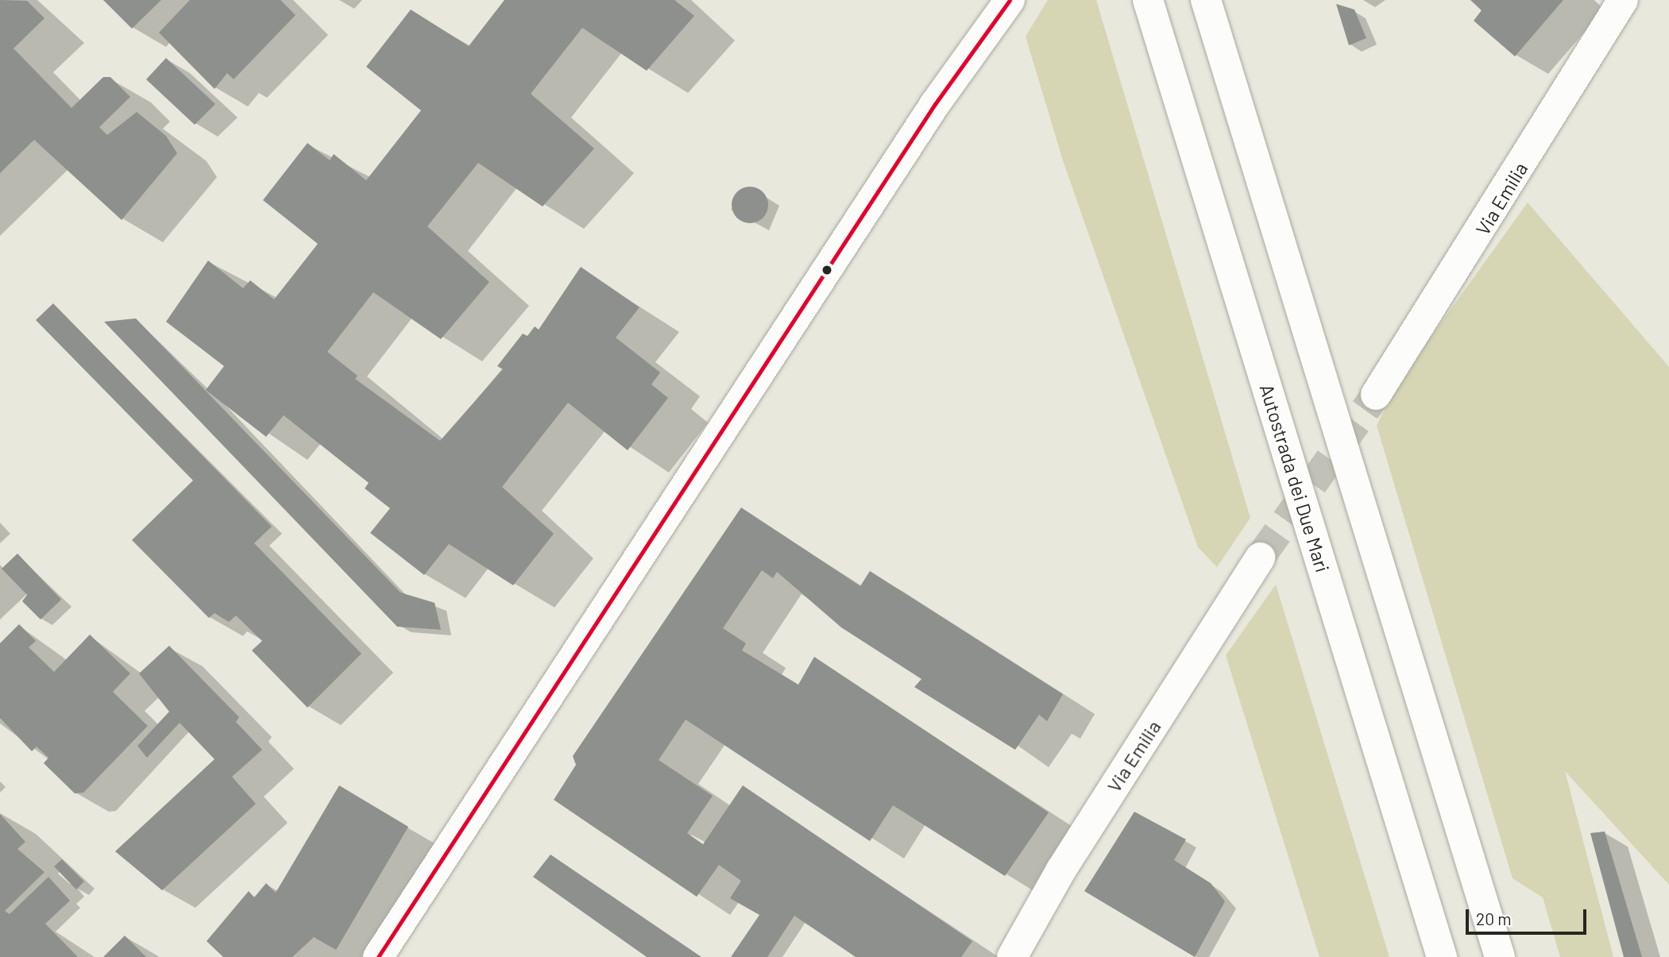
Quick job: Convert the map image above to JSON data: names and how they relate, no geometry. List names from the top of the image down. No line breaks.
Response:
{"streets":{"main road":["Via Emilia","Autostrada dei Due Mari"]},"scale_bar":"20 m"}
